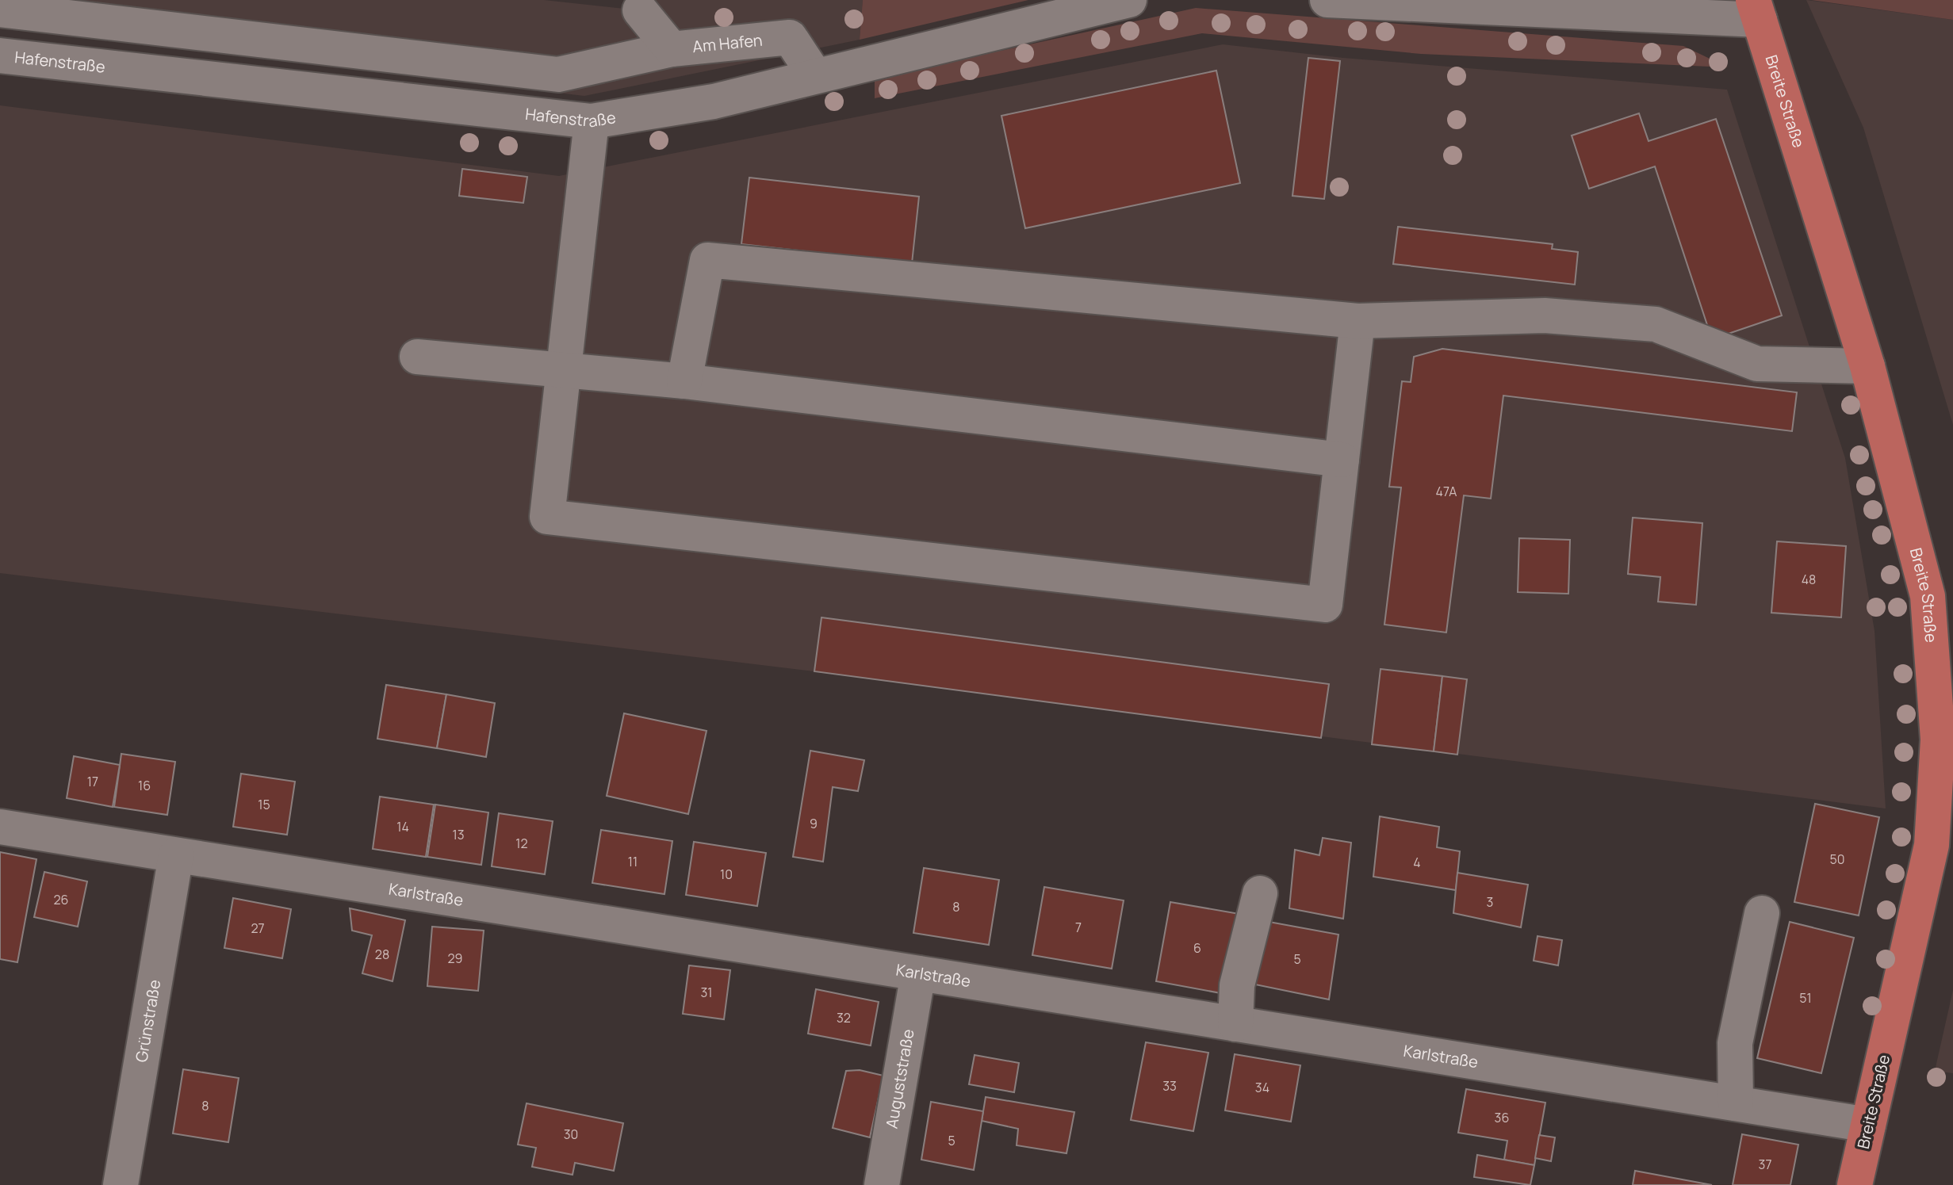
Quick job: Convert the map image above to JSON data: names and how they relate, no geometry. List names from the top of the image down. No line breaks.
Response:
{"streets":{"main road":["Breite Straße"],"street":["Am Hafen","Hafenstraße","Karlstraße","Grünstraße","Auguststraße"]},"crossings":[["Am Hafen","Hafenstraße"],["Breite Straße","Karlstraße"],["Karlstraße","Grünstraße"],["Karlstraße","Auguststraße"]],"house_numbers":["47A","48","17","16","15","9","14","13","12","50","11","4","10","26","3","8","7","27","6","28","29","5","31","51","32","33","34","8","36","30","5","37"]}
